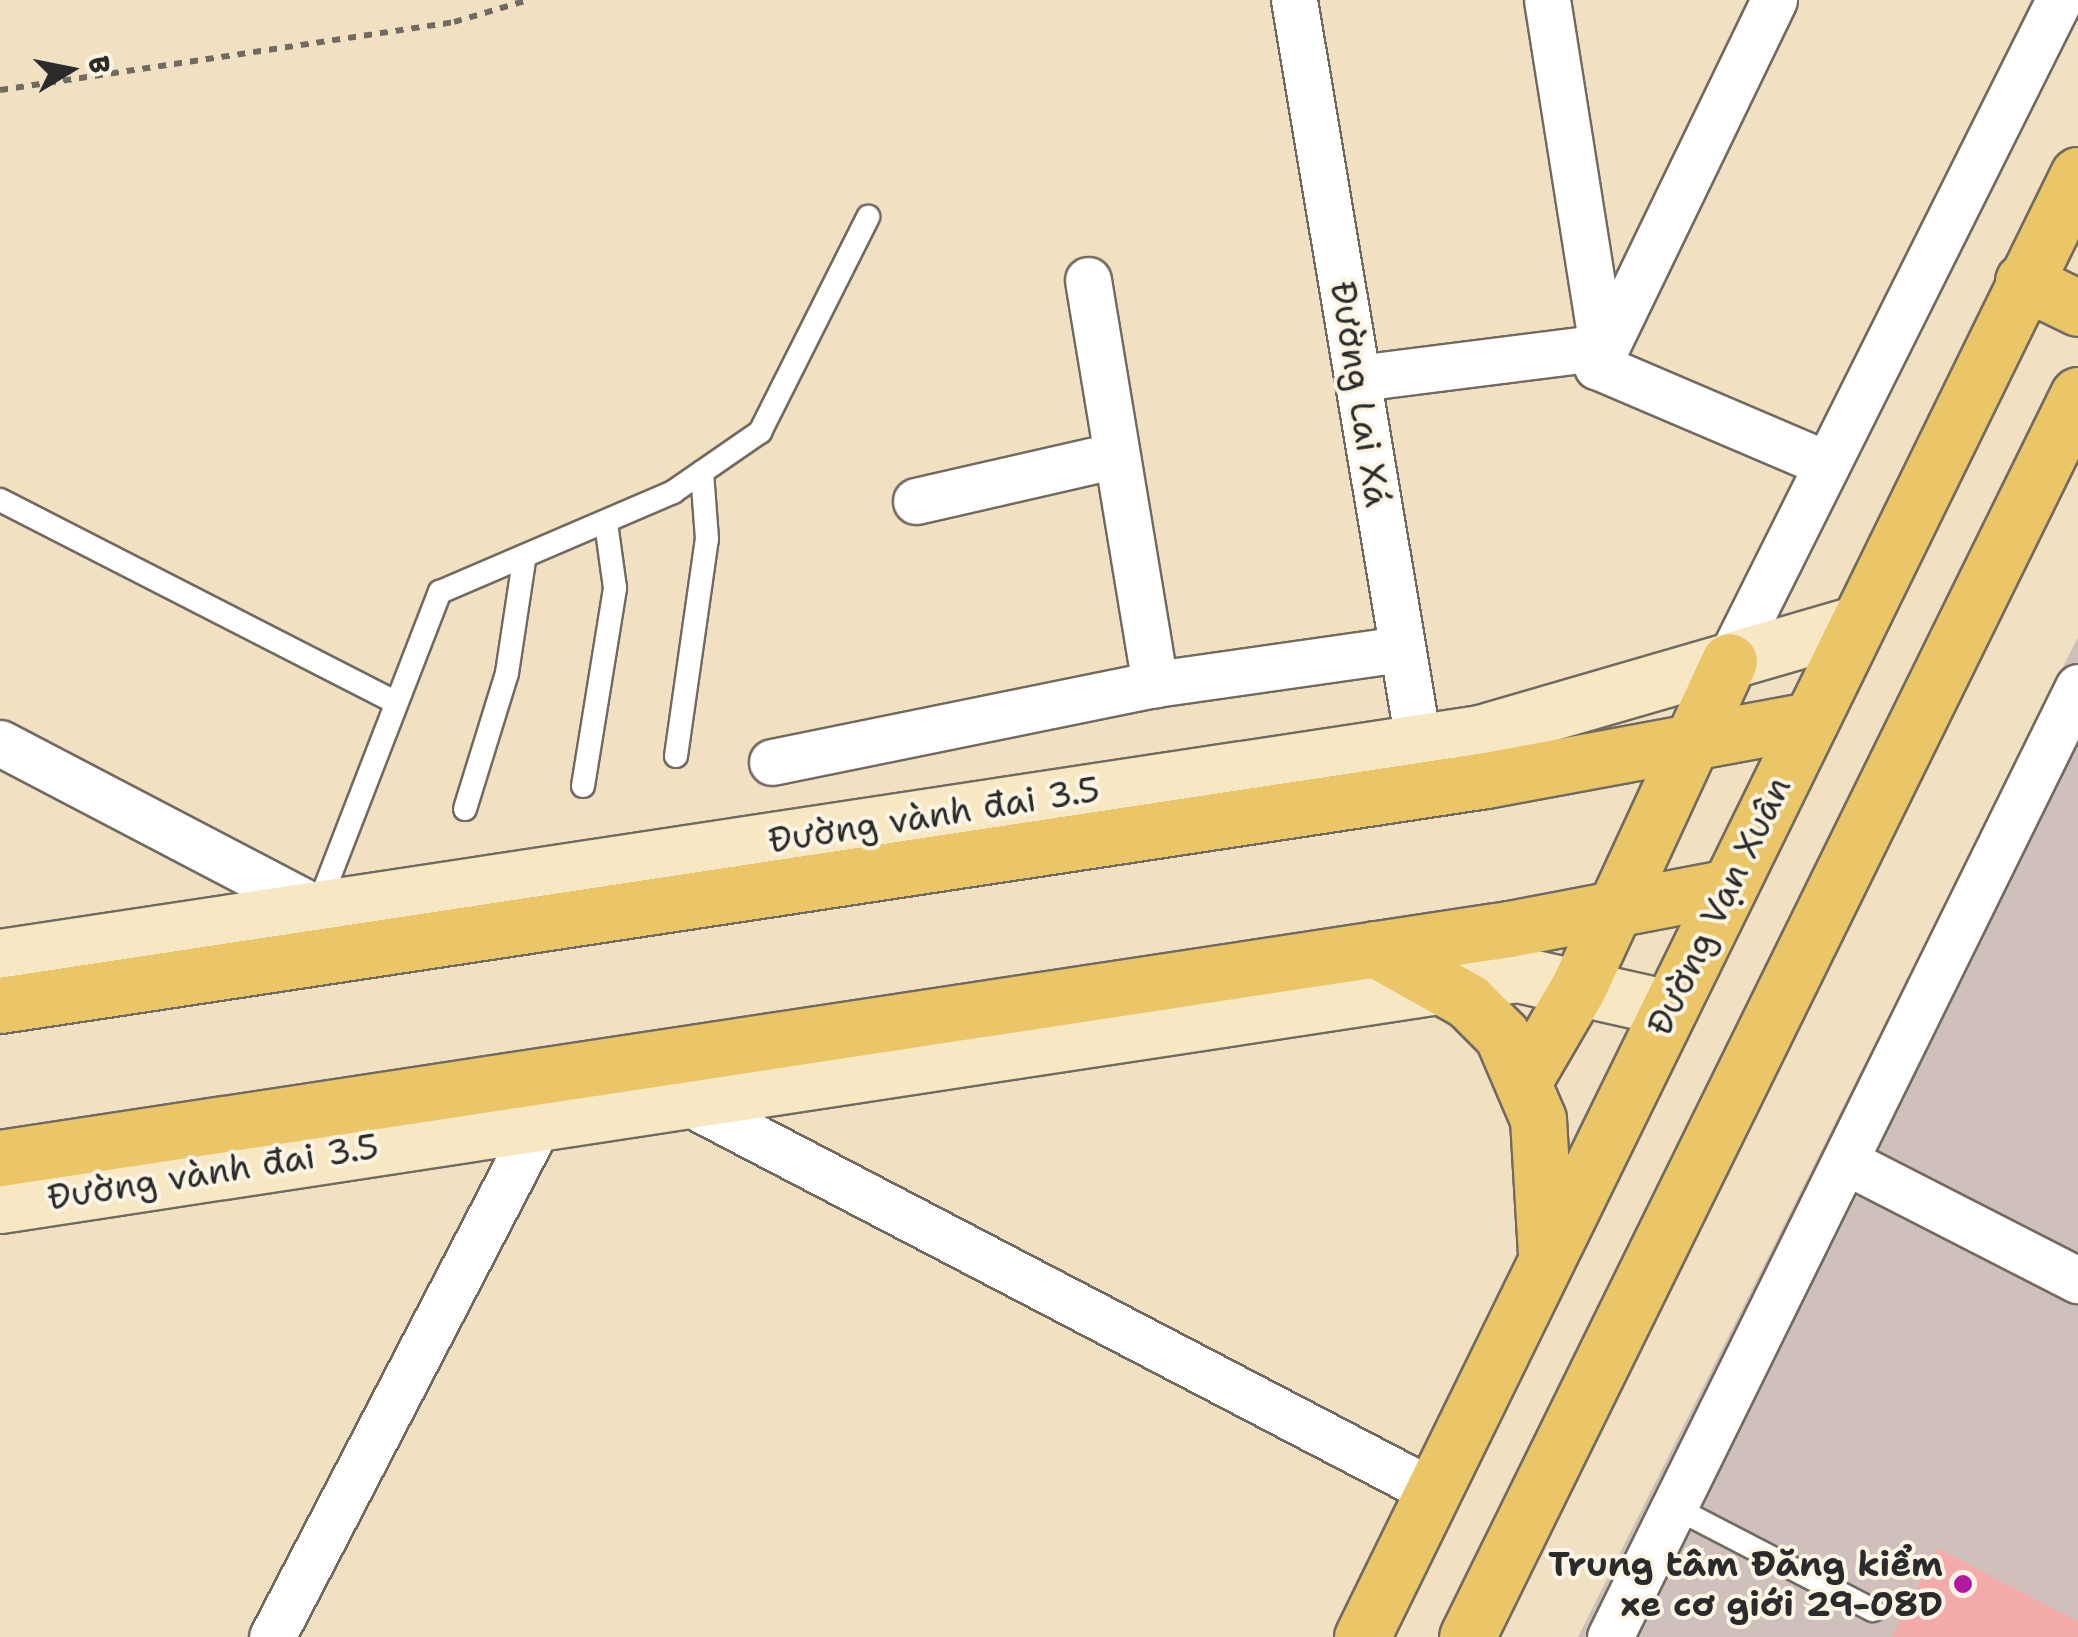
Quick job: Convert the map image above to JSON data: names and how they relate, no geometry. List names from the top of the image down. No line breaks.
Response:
{"streets":{"main road":["Đường vành đai 3.5","Đường Vạn Xuân"],"street":["Đường Lai Xá"]},"crossings":[["Đường Lai Xá","Đường vành đai 3.5"],["Đường vành đai 3.5","Đường Vạn Xuân"]],"places":["Trung tâm Đăng kiểm xe cơ giới 29-08D"],"north":"right"}
